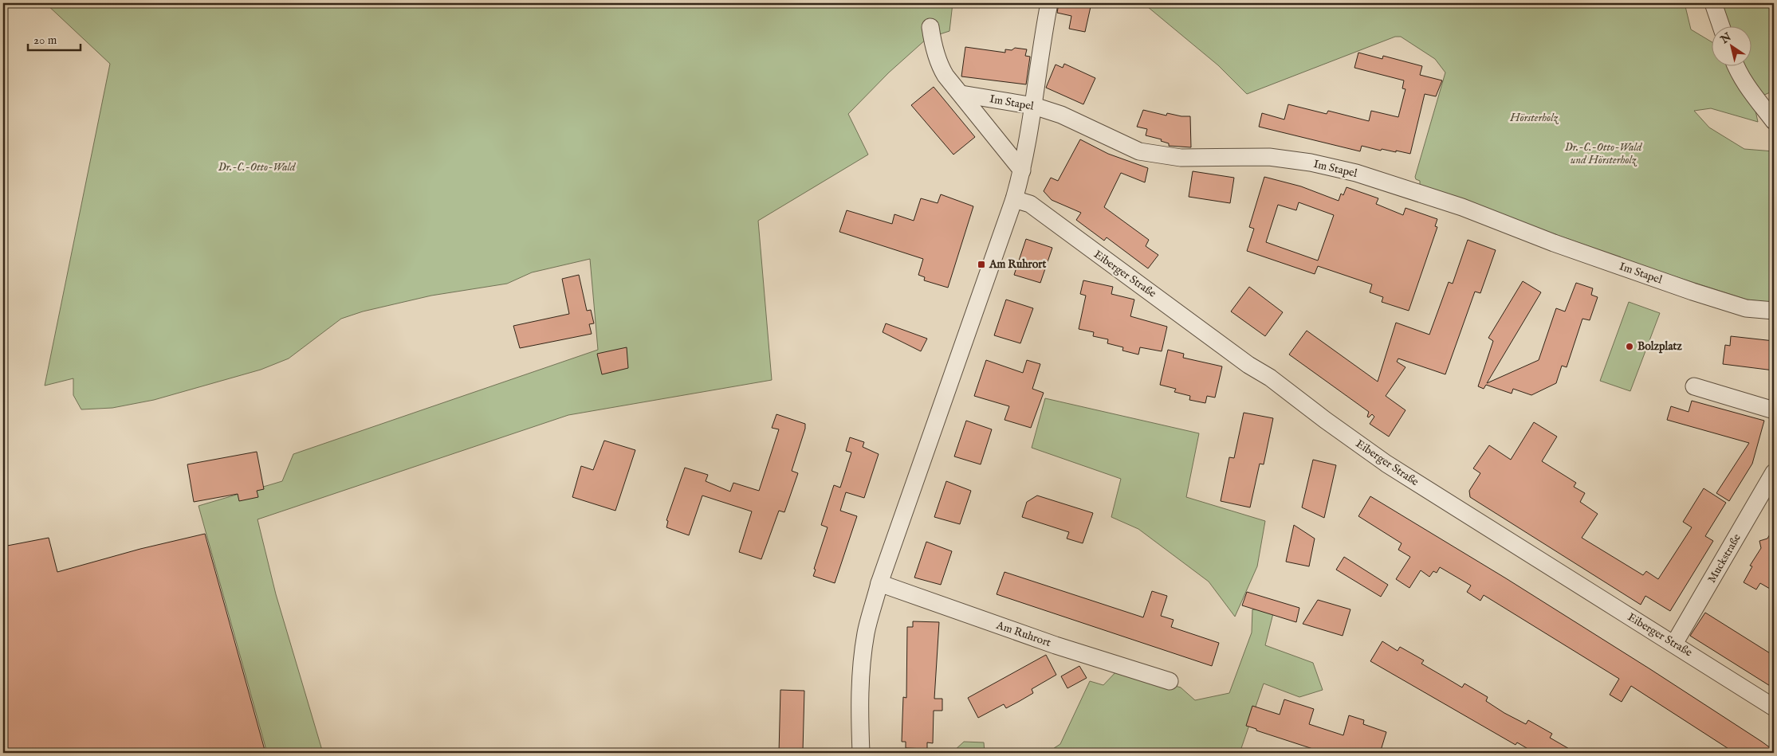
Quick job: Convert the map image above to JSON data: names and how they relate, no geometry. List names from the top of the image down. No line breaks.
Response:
{"streets":{"street":["Im Stapel","Eiberger Straße","Muckstraße","Am Ruhrort"]},"crossings":[["Eiberger Straße","Muckstraße"]],"parks":["Hörsterholz","Dr.-C.-Otto-Wald und Hörsterholz","Dr.-C.-Otto-Wald"],"places":{"transit":["Am Ruhrort"],"other":["Bolzplatz"]},"scale_bar":"20 m","north":"top left"}
